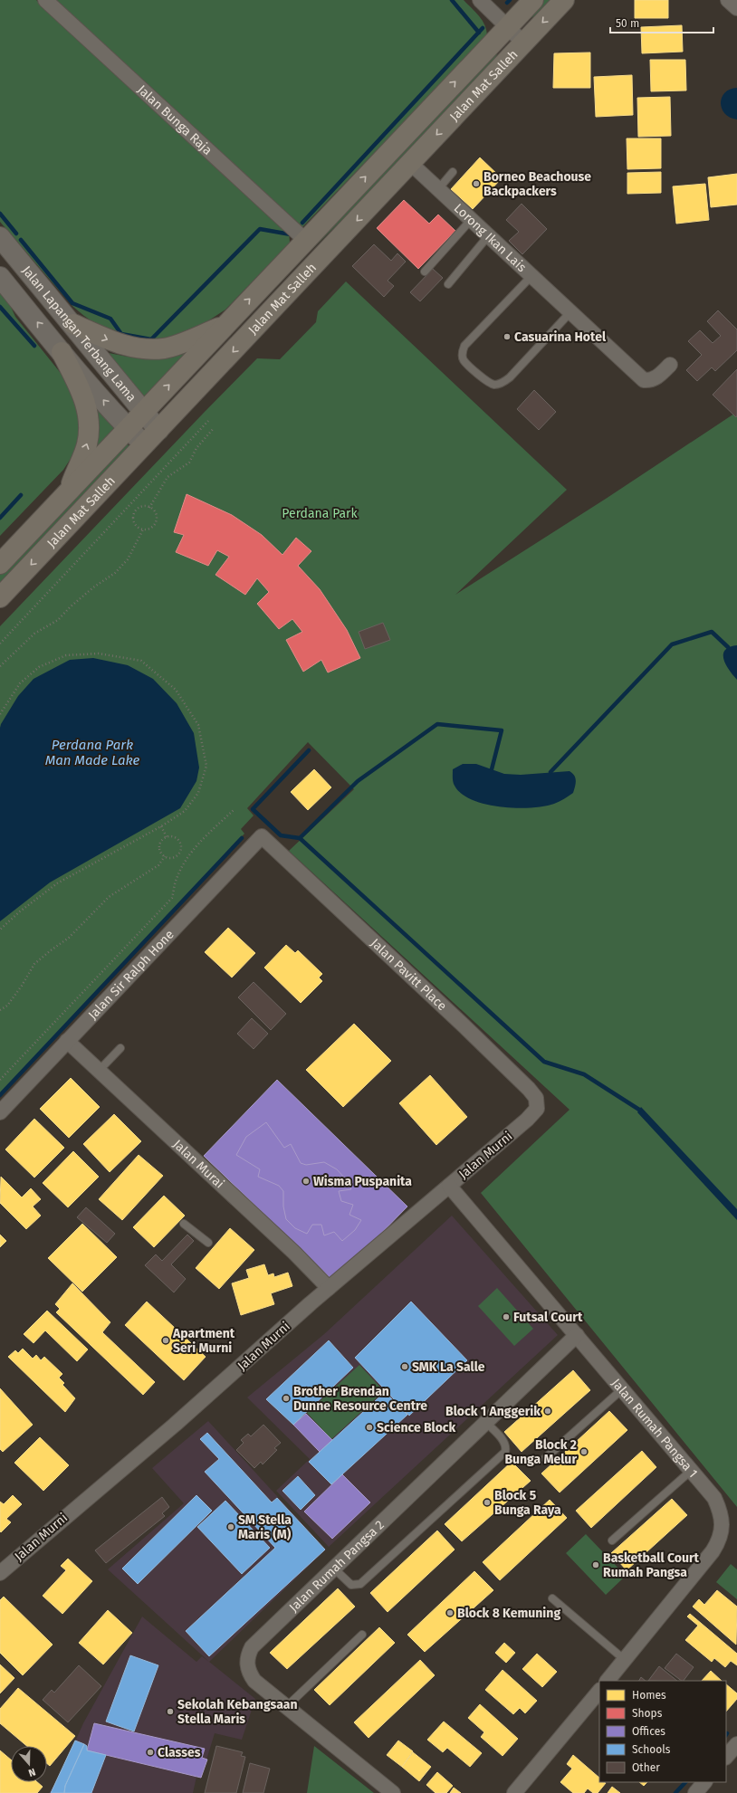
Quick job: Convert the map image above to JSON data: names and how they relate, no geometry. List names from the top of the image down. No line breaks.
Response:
{"streets":{"main road":["Jalan Mat Salleh","Jalan Lapangan Terbang Lama"],"street":["Jalan Bunga Raja","Lorong Ikan Lais","Jalan Sir Ralph Hone","Jalan Pavitt Place","Jalan Murni","Jalan Murai","Jalan Rumah Pangsa 1","Jalan Rumah Pangsa 2"]},"crossings":[["Jalan Mat Salleh","Jalan Bunga Raja"],["Jalan Mat Salleh","Lorong Ikan Lais"],["Jalan Mat Salleh","Jalan Lapangan Terbang Lama"],["Jalan Sir Ralph Hone","Jalan Pavitt Place"],["Jalan Sir Ralph Hone","Jalan Murai"],["Jalan Pavitt Place","Jalan Murni"],["Jalan Murni","Jalan Murai"],["Jalan Murni","Jalan Rumah Pangsa 1"],["Jalan Rumah Pangsa 1","Jalan Rumah Pangsa 2"]],"water":["Perdana Park Man Made Lake"],"parks":["Perdana Park"],"places":["Borneo Beachouse Backpackers","Casuarina Hotel","Wisma Puspanita","Futsal Court","Apartment Seri Murni","SMK La Salle","Brother Brendan Dunne Resource Centre","Block 1 Anggerik","Science Block","Block 2 Bunga Melur","Block 5 Bunga Raya","SM Stella Maris (M)","Basketball Court Rumah Pangsa","Block 8 Kemuning","Sekolah Kebangsaan Stella Maris","Classes"],"legend":["Homes","Shops","Offices","Schools","Other"],"scale_bar":"50 m","north":"bottom"}
